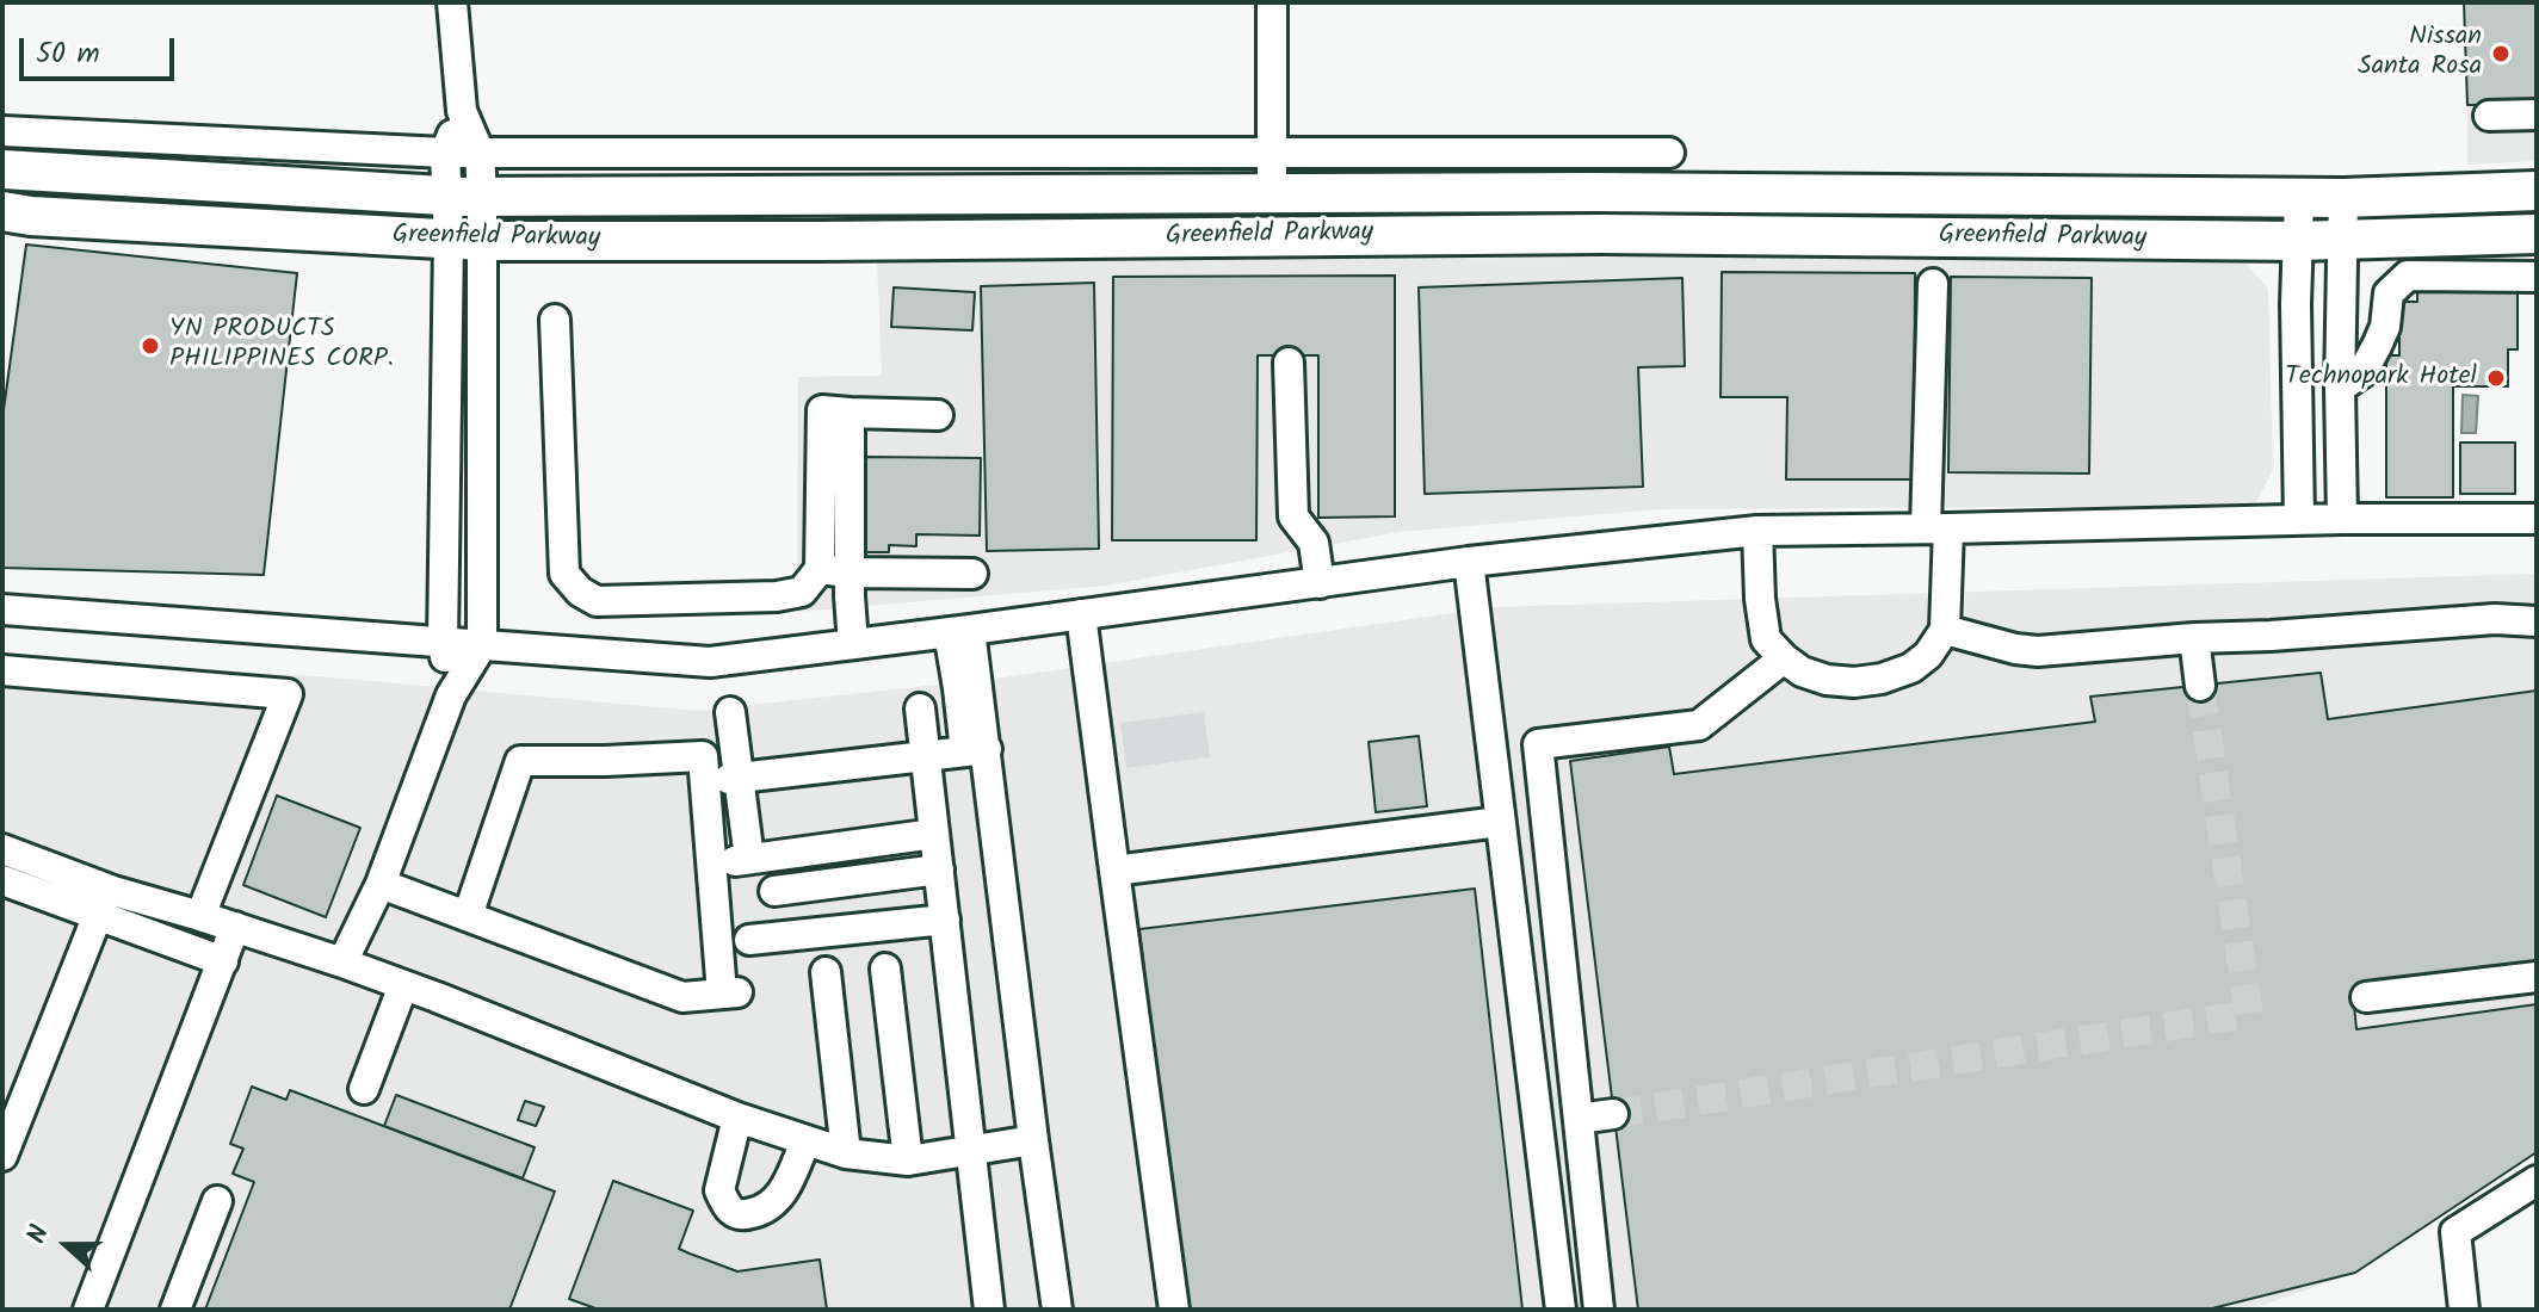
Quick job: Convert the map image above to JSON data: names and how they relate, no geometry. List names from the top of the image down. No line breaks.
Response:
{"streets":{"main road":["Greenfield Parkway"]},"places":["Nissan Santa Rosa","YN PRODUCTS PHILIPPINES CORP.","Technopark Hotel"],"scale_bar":"50 m","north":"left"}
